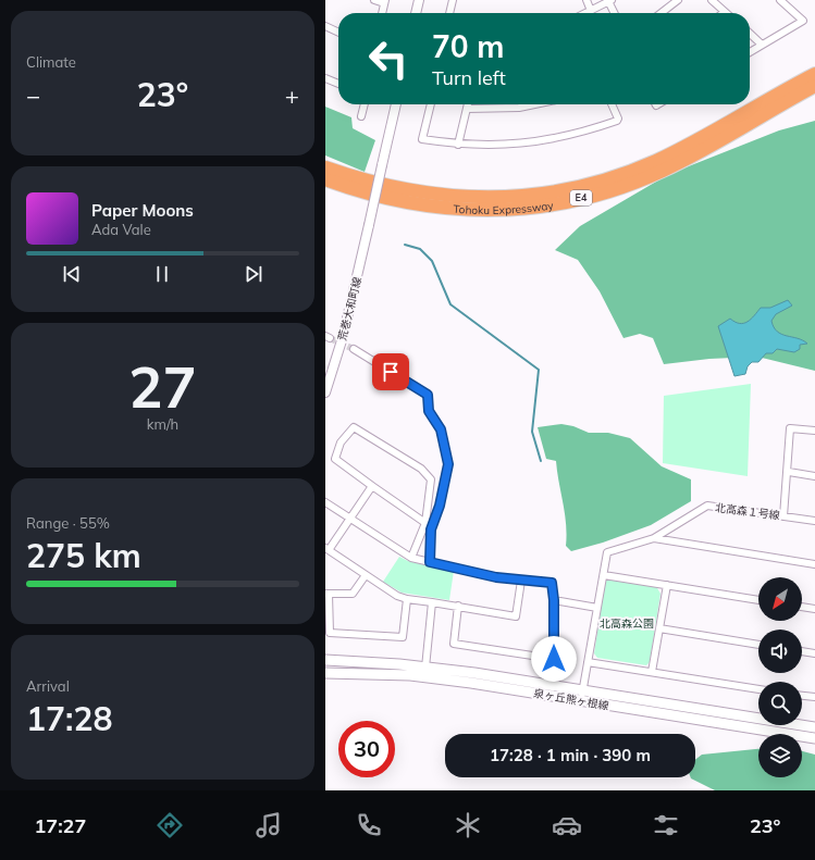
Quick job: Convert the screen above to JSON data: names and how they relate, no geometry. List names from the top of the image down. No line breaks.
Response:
{"streets":{"highway":["E4","Tohoku Expressway"],"main road":["泉ヶ丘熊ヶ根線"],"street":["荒巻大和町線","北高森１号線"]},"crossings":[["北高森１号線","泉ヶ丘熊ヶ根線"]],"parks":["北高森公園"],"north":"bottom left","page":{"tile":["Climate",["27","km/h"],["Range · 55%","275 km"],["Arrival","17:28"]],"turn":["70 m","Turn left"],"heat":["−","23°","+"],"song":["Paper Moons","Ada Vale"],"limit":"30","trip":"17:28 · 1 min · 390 m","tabs":["17:27","23°"]}}
